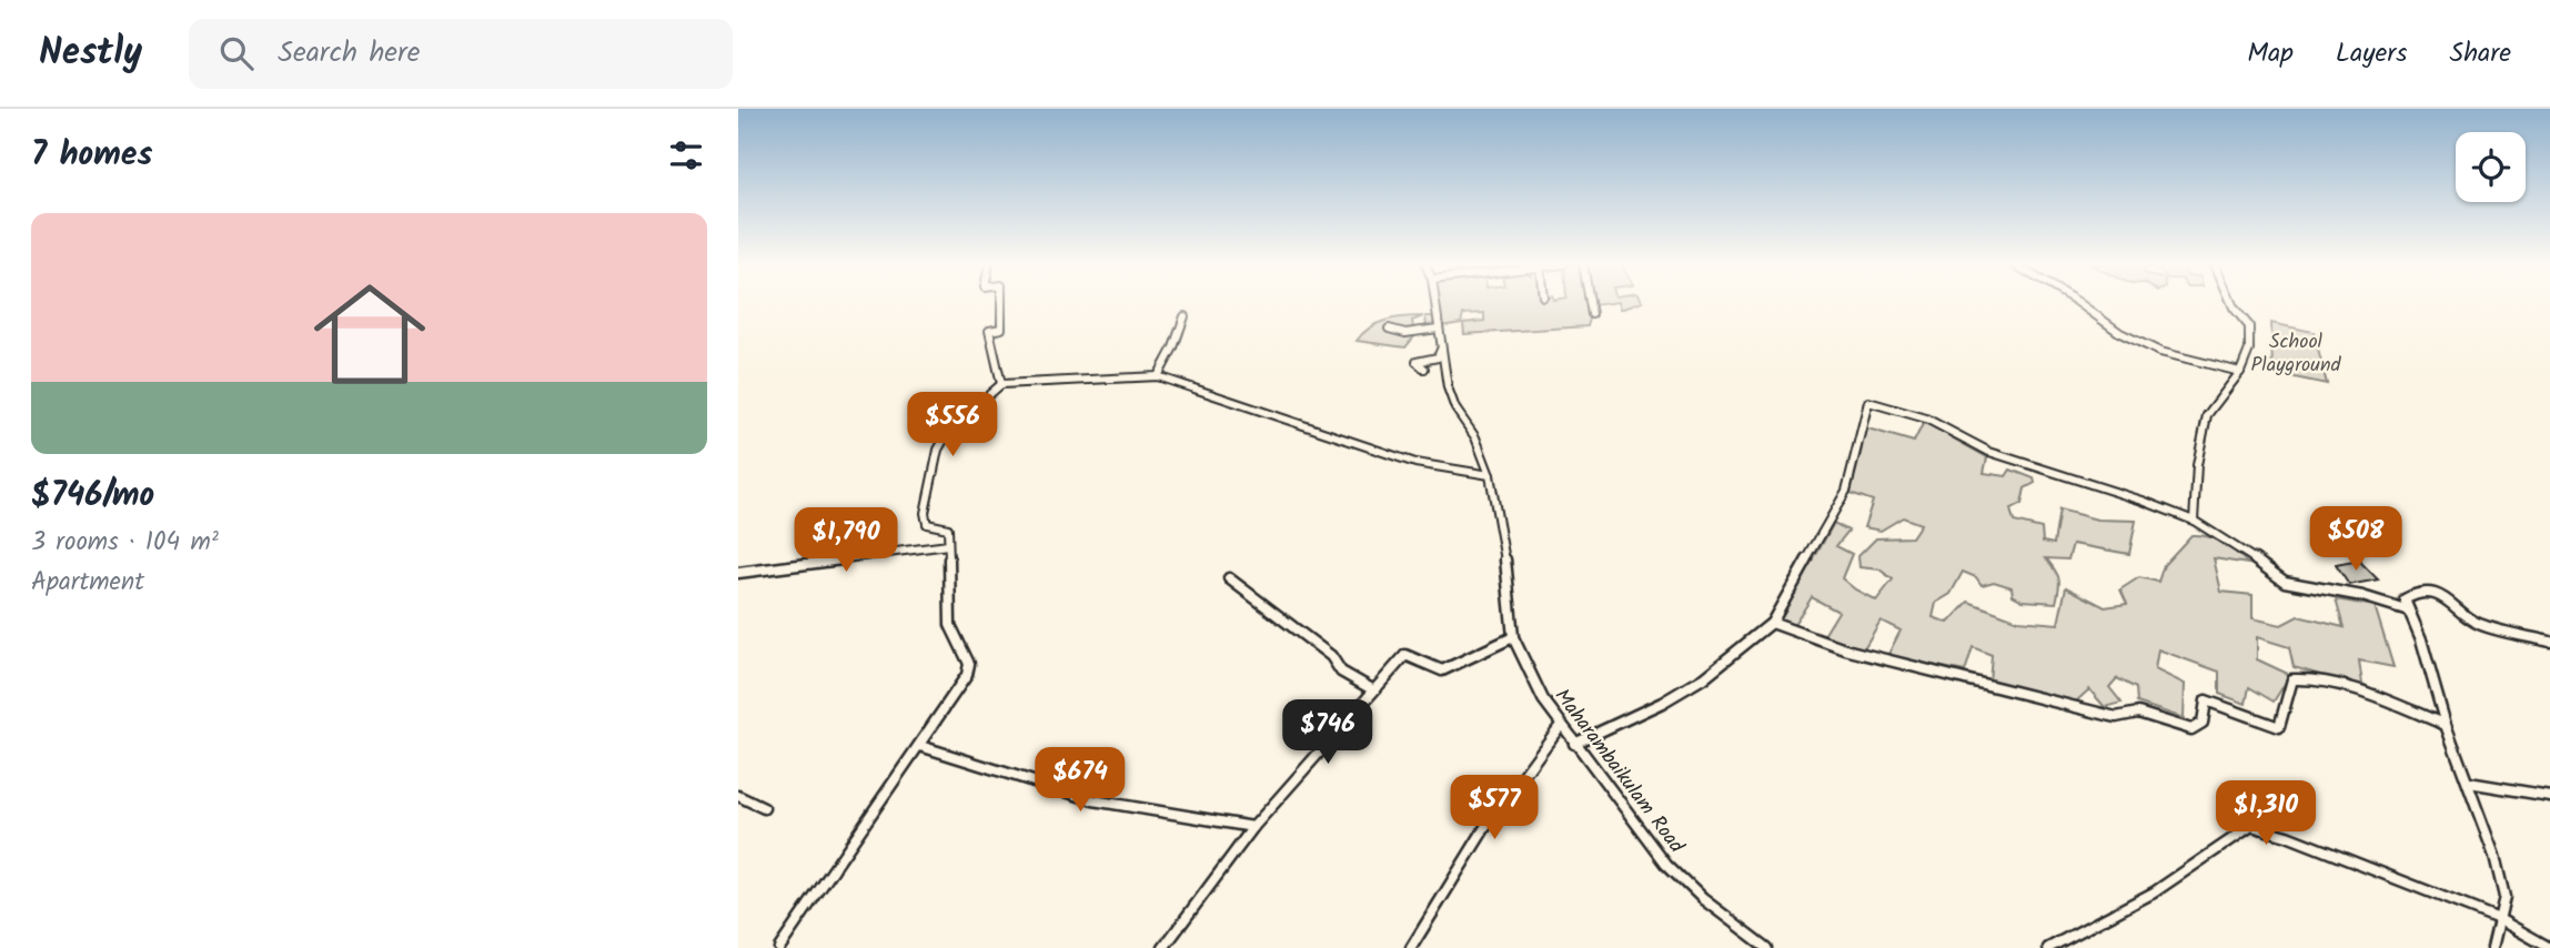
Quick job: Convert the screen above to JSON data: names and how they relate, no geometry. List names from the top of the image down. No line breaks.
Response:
{"streets":{"street":["Maharambaikulam Road"]},"parks":["School Playground"],"page":{"header":"Nestly","search":"Search here","nav":["Map","Layers","Share"],"heading":"7 homes","list":[{"name":"$746/mo","note":"3 rooms · 104 m² · Apartment"}],"price":["$556","$508","$1,790","$746","$674","$577","$1,310"]}}
